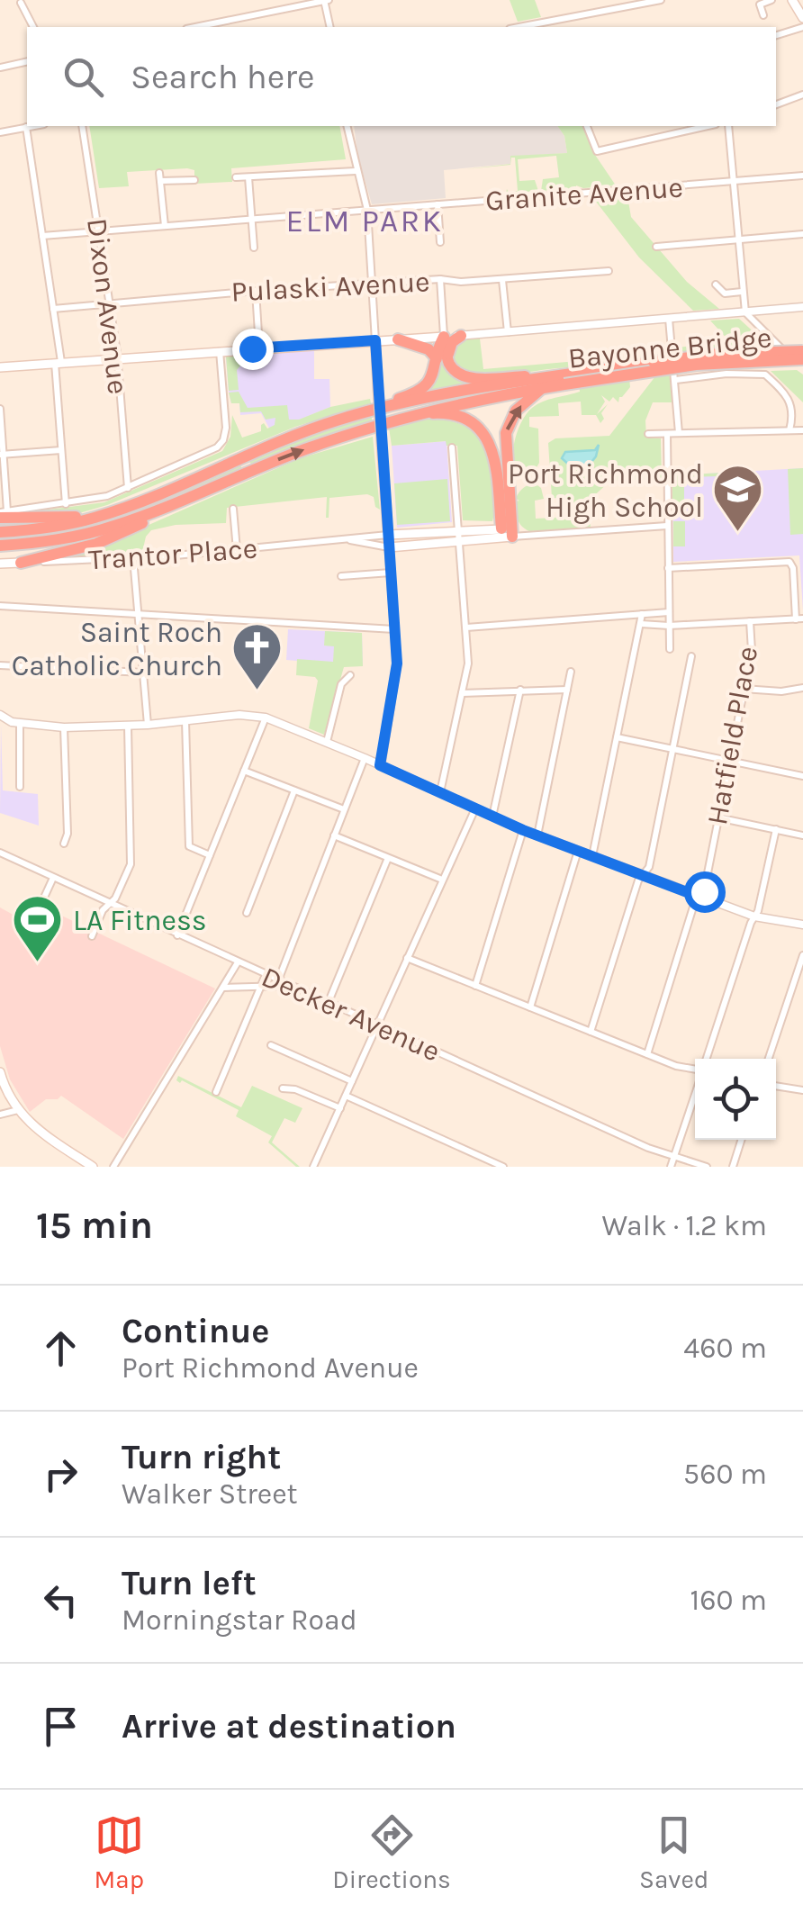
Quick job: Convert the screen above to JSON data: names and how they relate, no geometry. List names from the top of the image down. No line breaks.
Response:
{"streets":{"highway":["Bayonne Bridge"],"main road":["Trantor Place"],"street":["Granite Avenue","Pulaski Avenue","Dixon Avenue","Hatfield Place","Decker Avenue"]},"crossings":[["Granite Avenue","Dixon Avenue"],["Pulaski Avenue","Dixon Avenue"]],"districts":["ELM PARK"],"places":{"school or university":["Port Richmond High School"],"church":["Saint Roch Catholic Church"],"sports":["LA Fitness"]},"page":{"search":"Search here","heading":["15 min","Walk · 1.2 km"],"list":[["Continue","Port Richmond Avenue","460 m"],["Turn right","Walker Street","560 m"],["Turn left","Morningstar Road","160 m"],"Arrive at destination"],"nav":["Map","Directions","Saved"]}}
